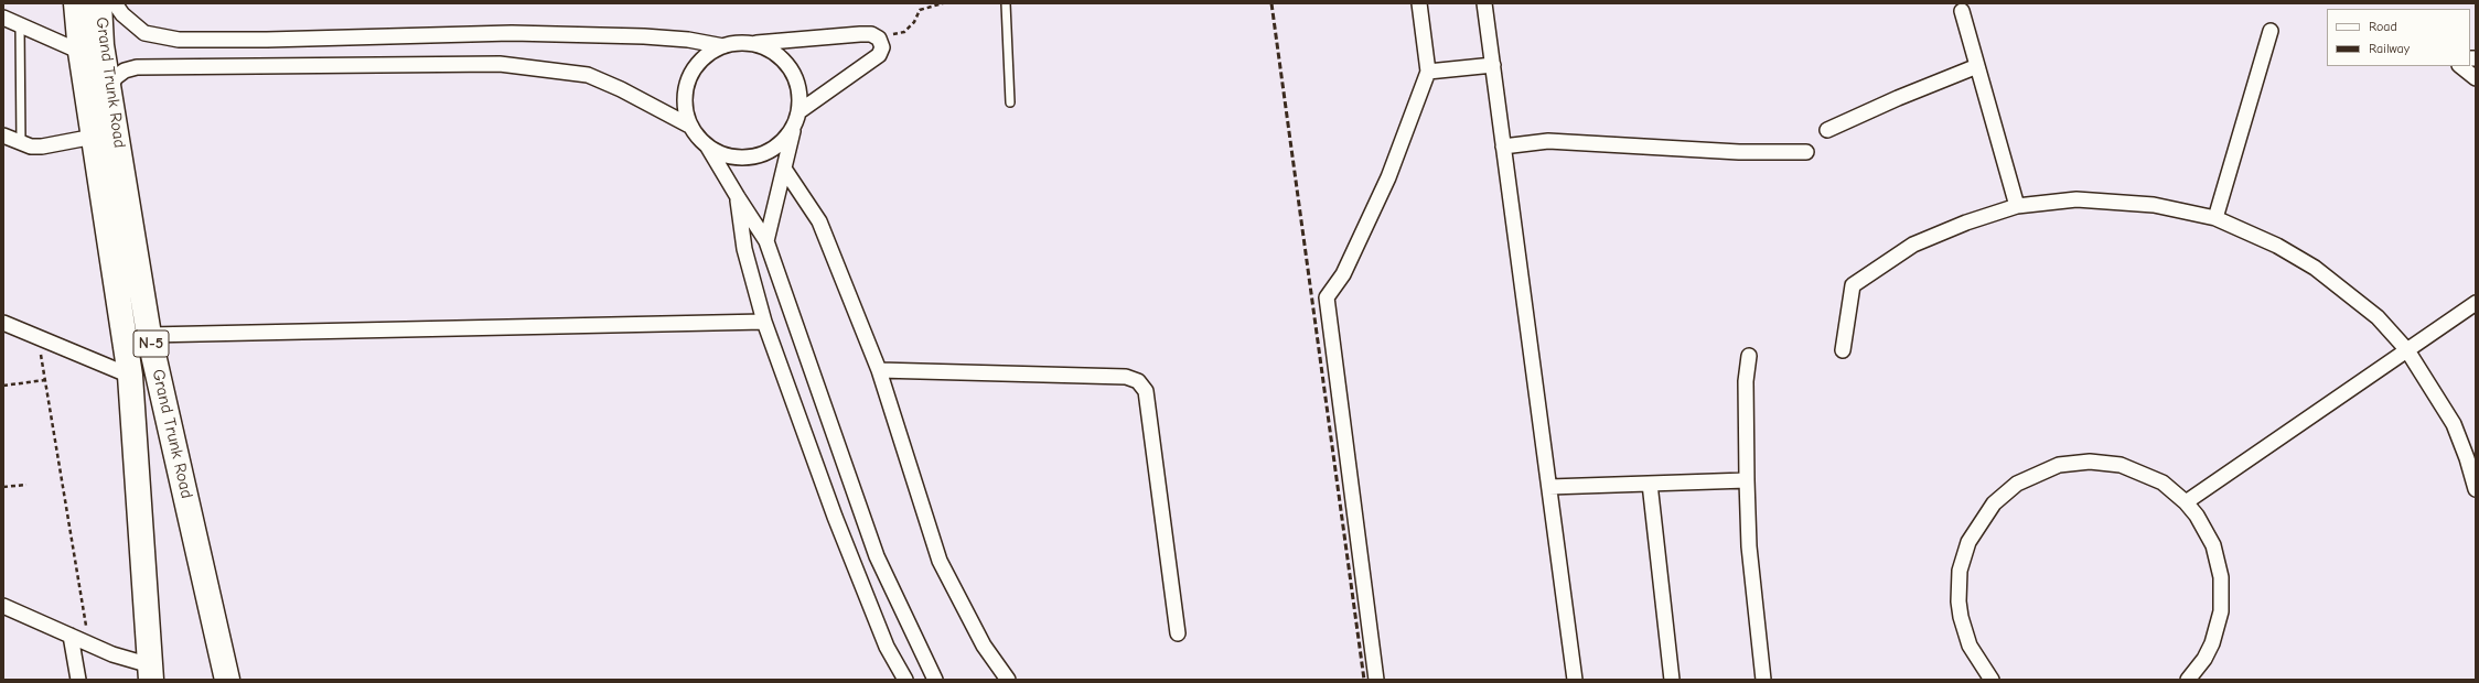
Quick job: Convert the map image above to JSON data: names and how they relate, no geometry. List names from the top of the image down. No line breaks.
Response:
{"streets":{"highway":["Grand Trunk Road","N-5"]},"legend":["Road","Railway"]}
